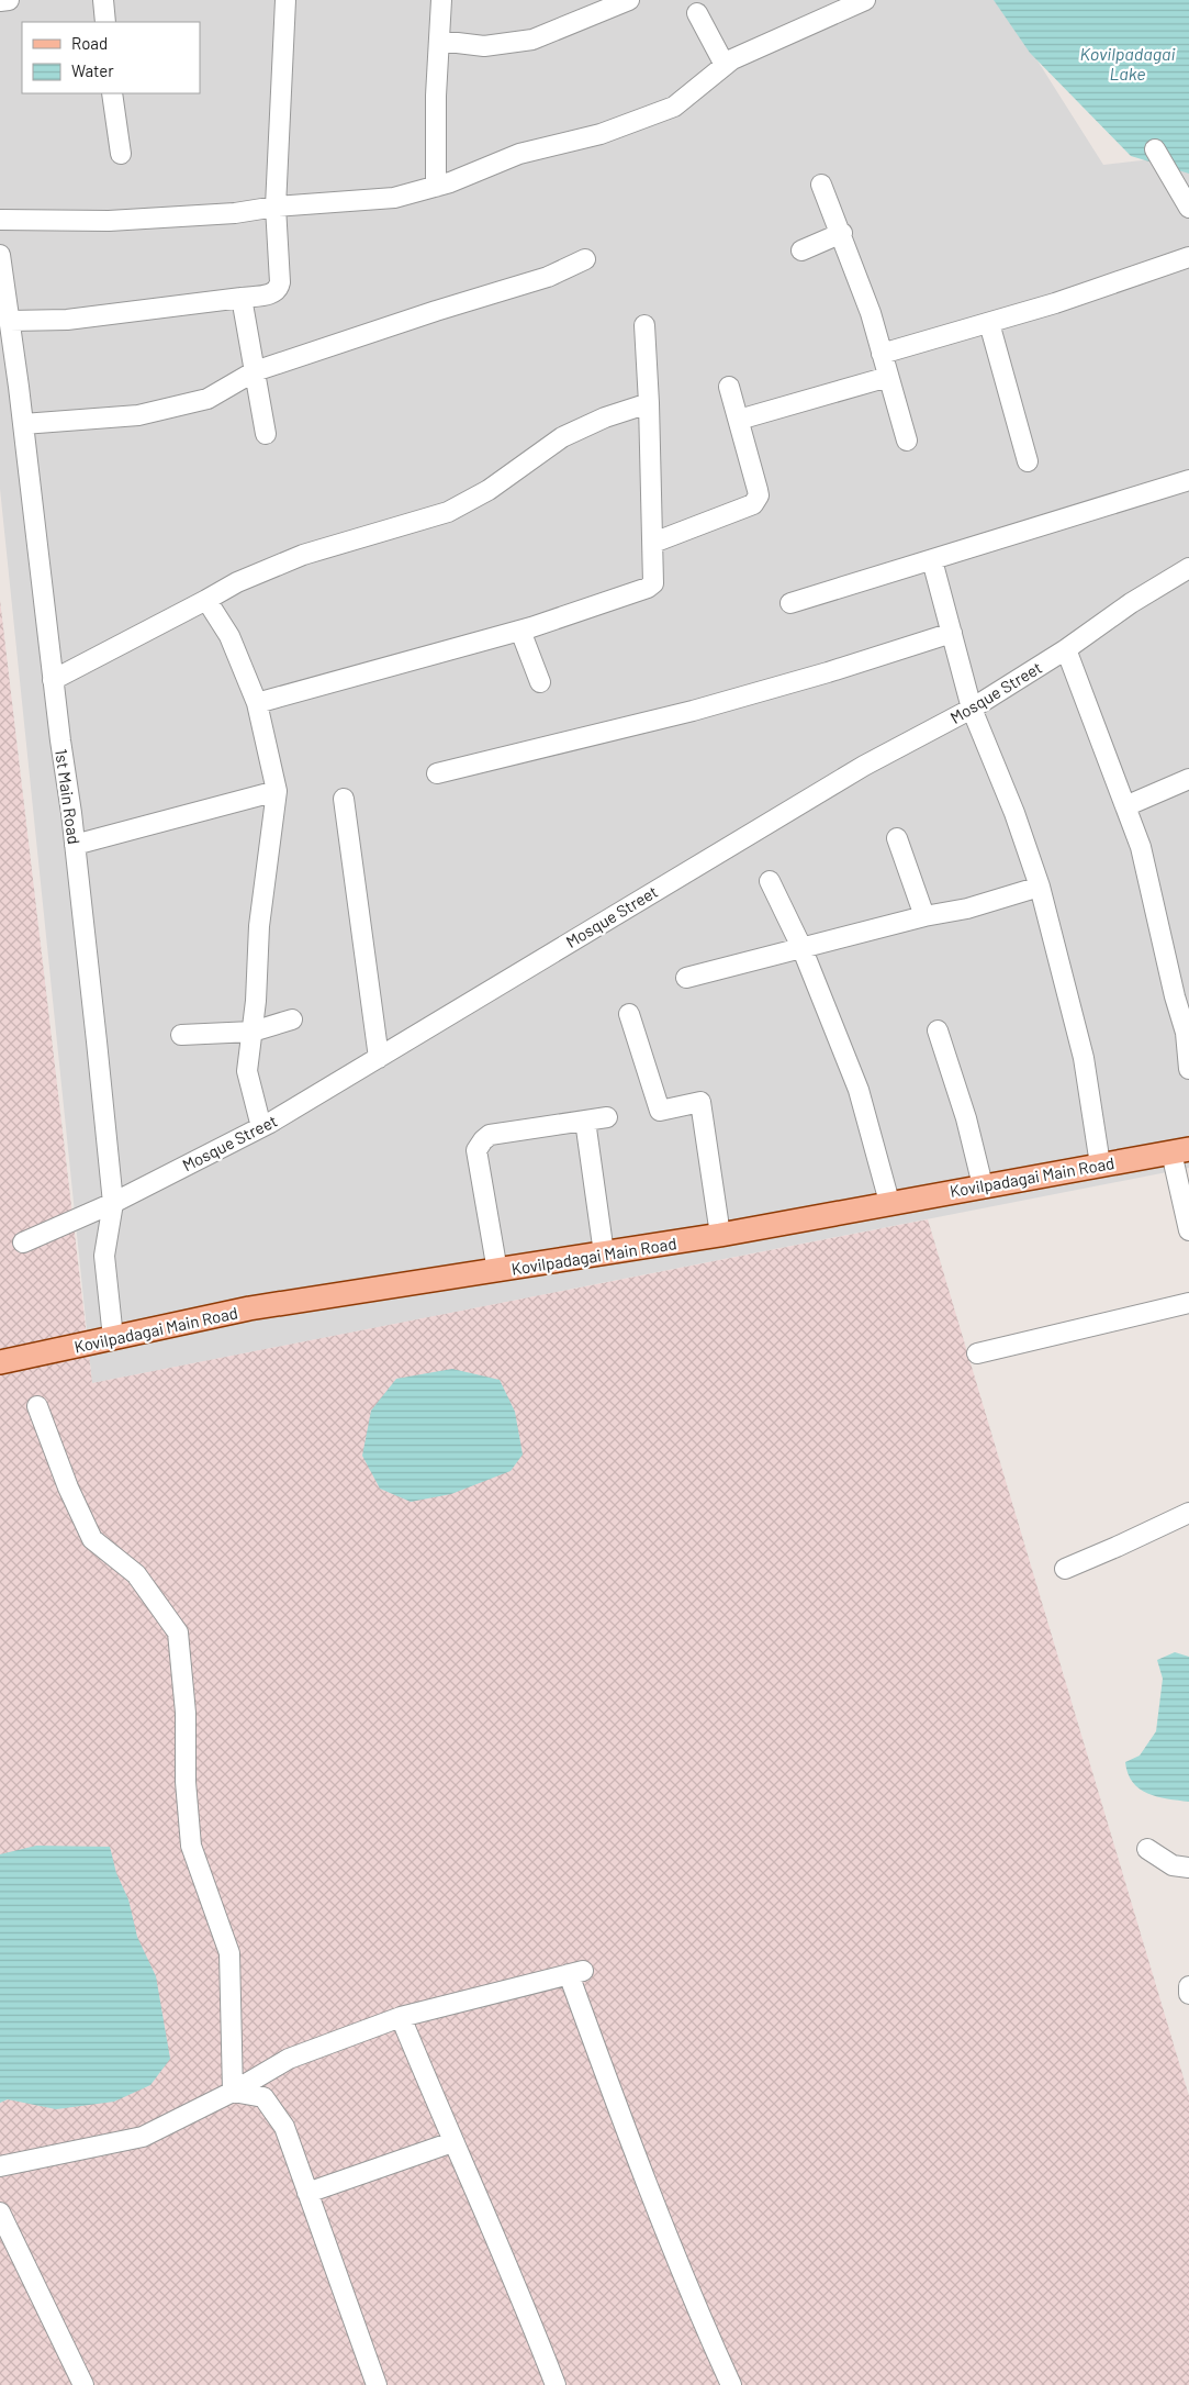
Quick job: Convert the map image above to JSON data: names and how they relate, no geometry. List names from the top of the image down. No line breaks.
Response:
{"streets":{"main road":["Kovilpadagai Main Road"],"street":["Mosque Street","1st Main Road"]},"crossings":[["Mosque Street","1st Main Road"],["1st Main Road","Kovilpadagai Main Road"]],"water":["Kovilpadagai Lake"],"legend":["Road","Water"]}
